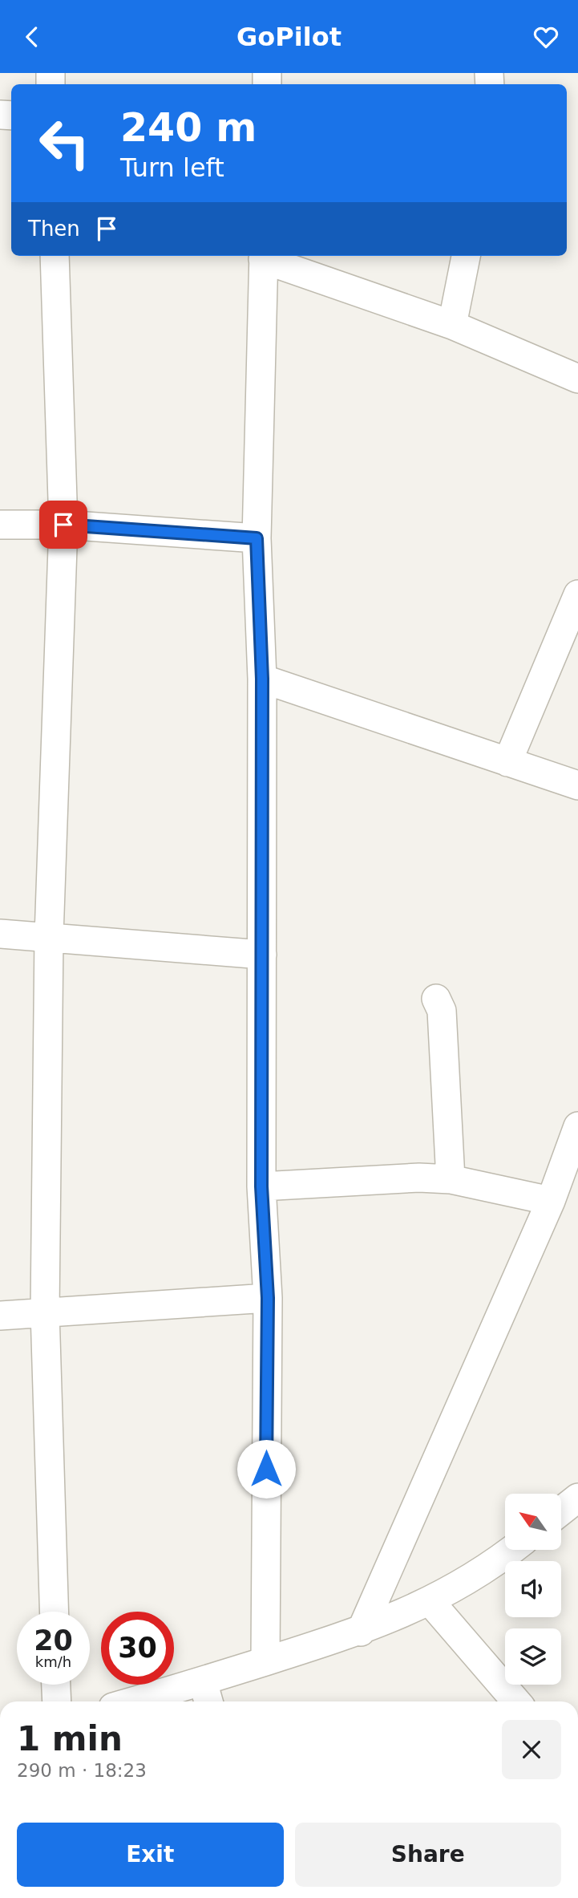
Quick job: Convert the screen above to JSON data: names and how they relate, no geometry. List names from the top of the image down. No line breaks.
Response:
{"north":"top left","page":{"header":"GoPilot","turn":["240 m","Turn left"],"then":"Then","speed":"20 km/h","limit":"30","heading":["1 min","290 m · 18:23"],"buttons":["Exit","Share"]}}
